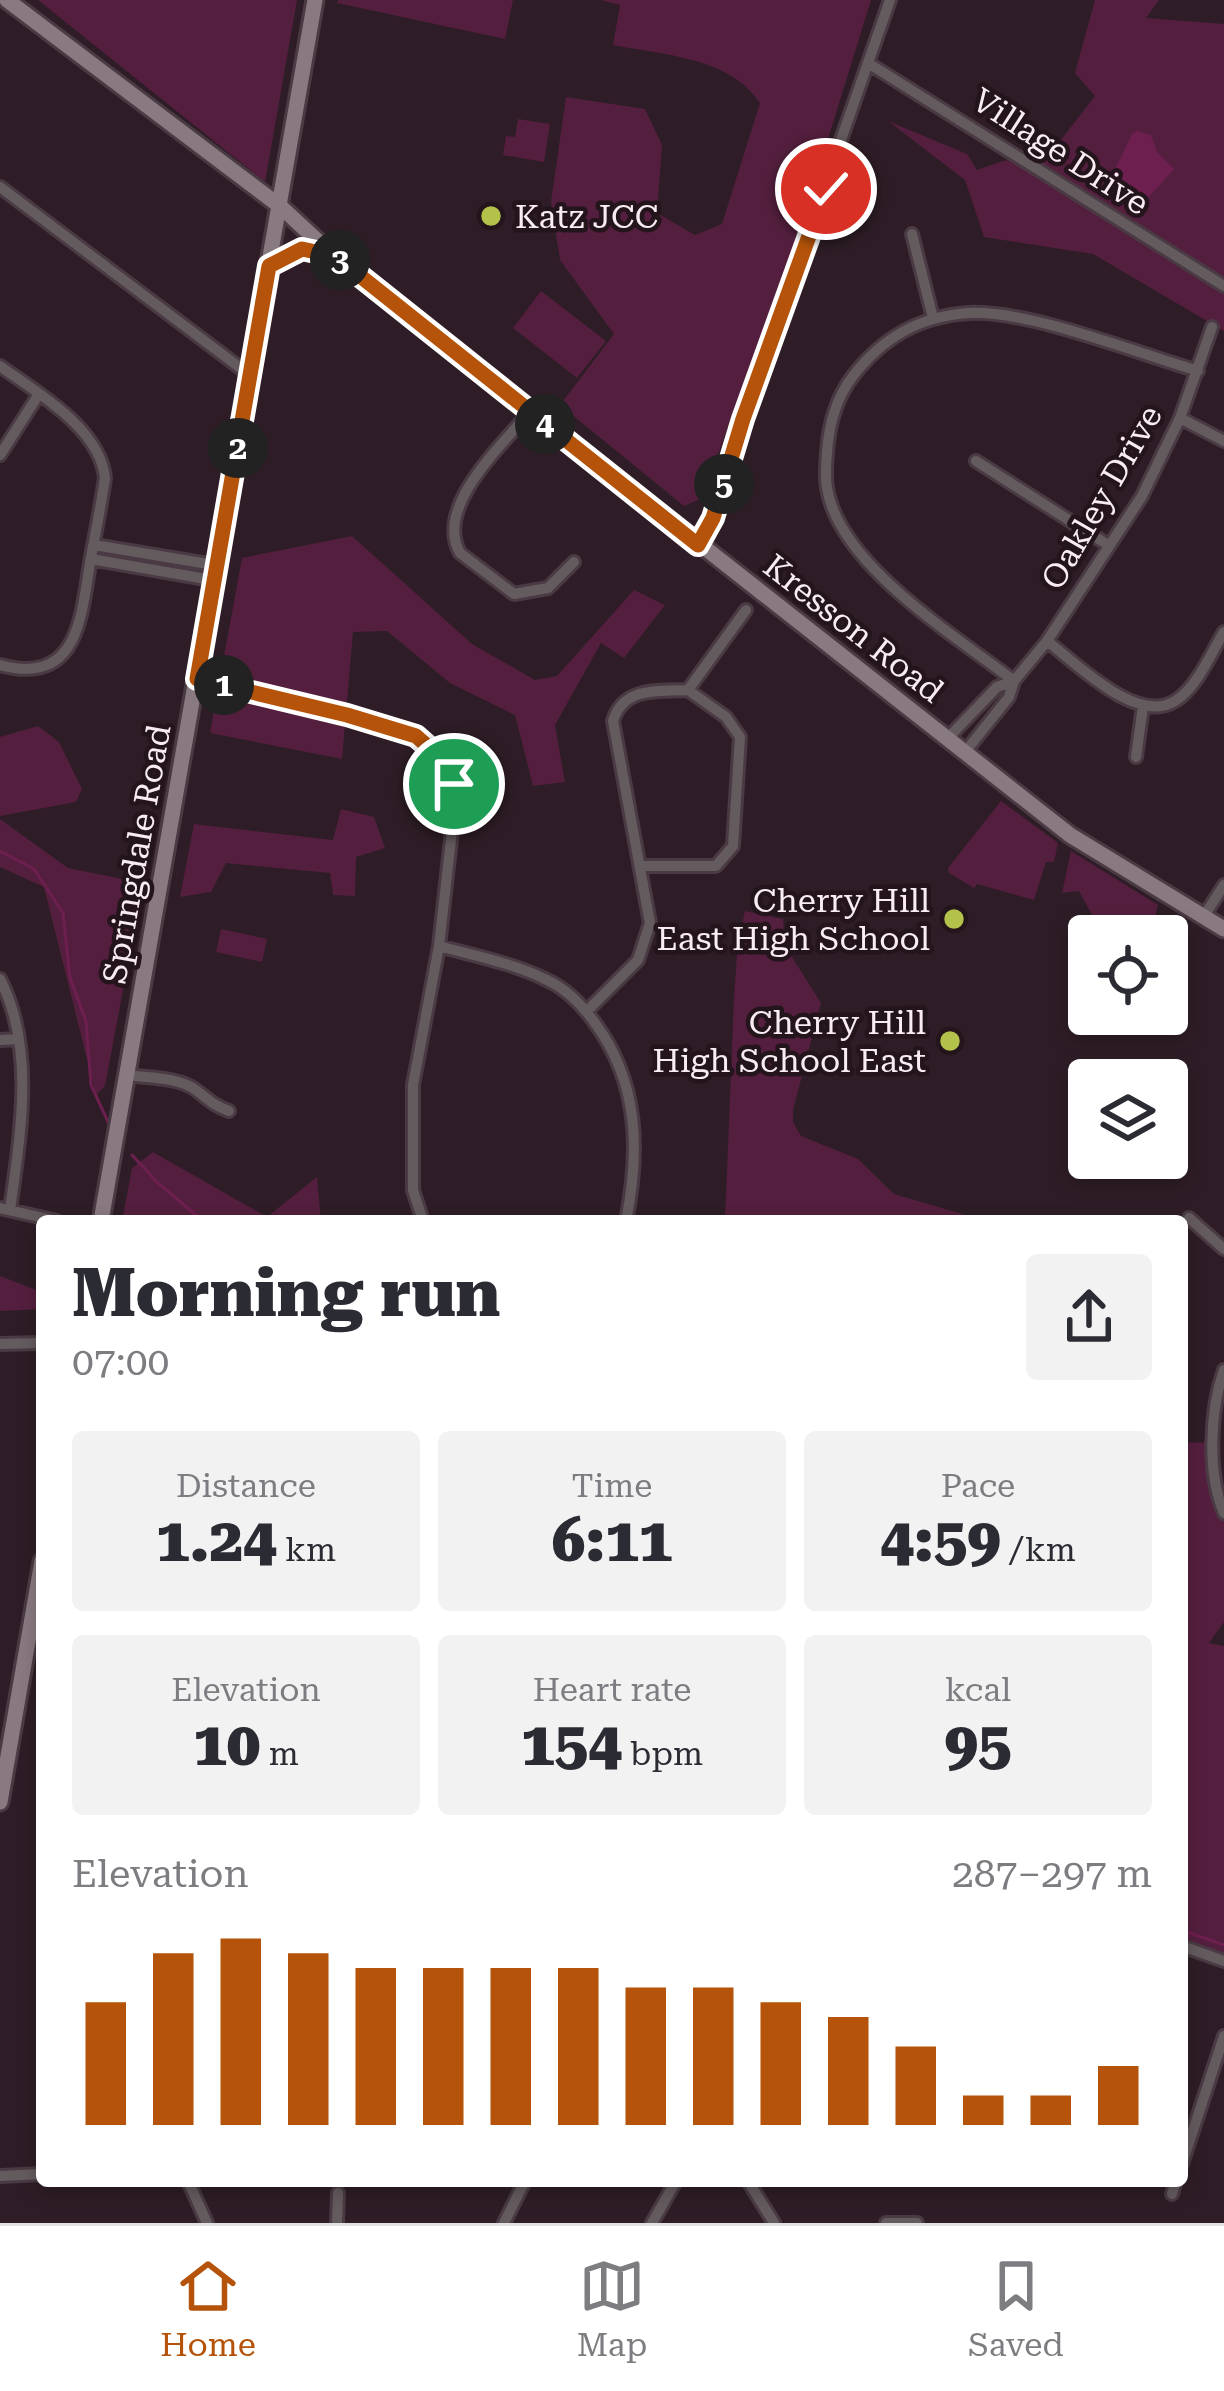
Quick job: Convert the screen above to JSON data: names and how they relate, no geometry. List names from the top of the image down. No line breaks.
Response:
{"streets":{"main road":["Kresson Road","Springdale Road"],"street":["Village Drive","Oakley Drive"]},"crossings":[["Kresson Road","Springdale Road"]],"places":["Katz JCC","Cherry Hill East High School","Cherry Hill High School East"],"page":{"pins":["3","4","2","5","1"],"heading":["Morning run","07:00"],"stats":[["Distance","1.24 km"],["Time","6:11"],["Pace","4:59 /km"],["Elevation","10 m"],["Heart rate","154 bpm"],["kcal","95"]],"chart":["Elevation","287–297 m"],"tabs":["Home","Map","Saved"]}}
